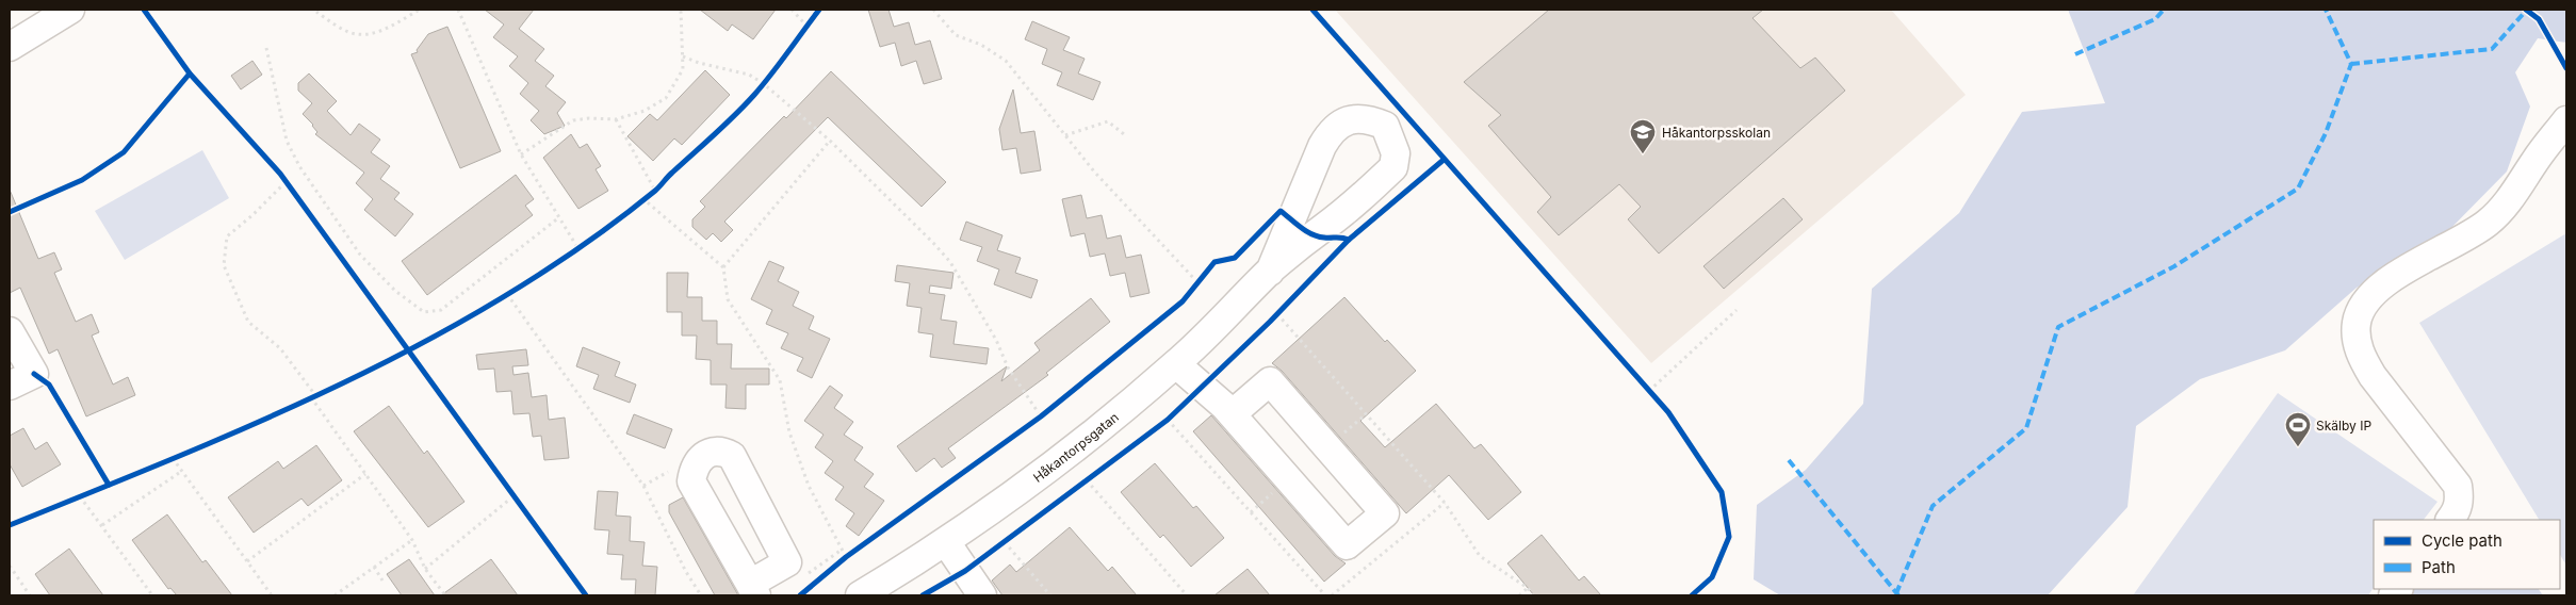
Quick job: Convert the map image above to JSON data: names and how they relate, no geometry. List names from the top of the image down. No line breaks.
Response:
{"streets":{"street":["Håkantorpsgatan"]},"places":{"school or university":["Håkantorpsskolan"],"sports":["Skälby IP"]},"legend":["Cycle path","Path"]}
